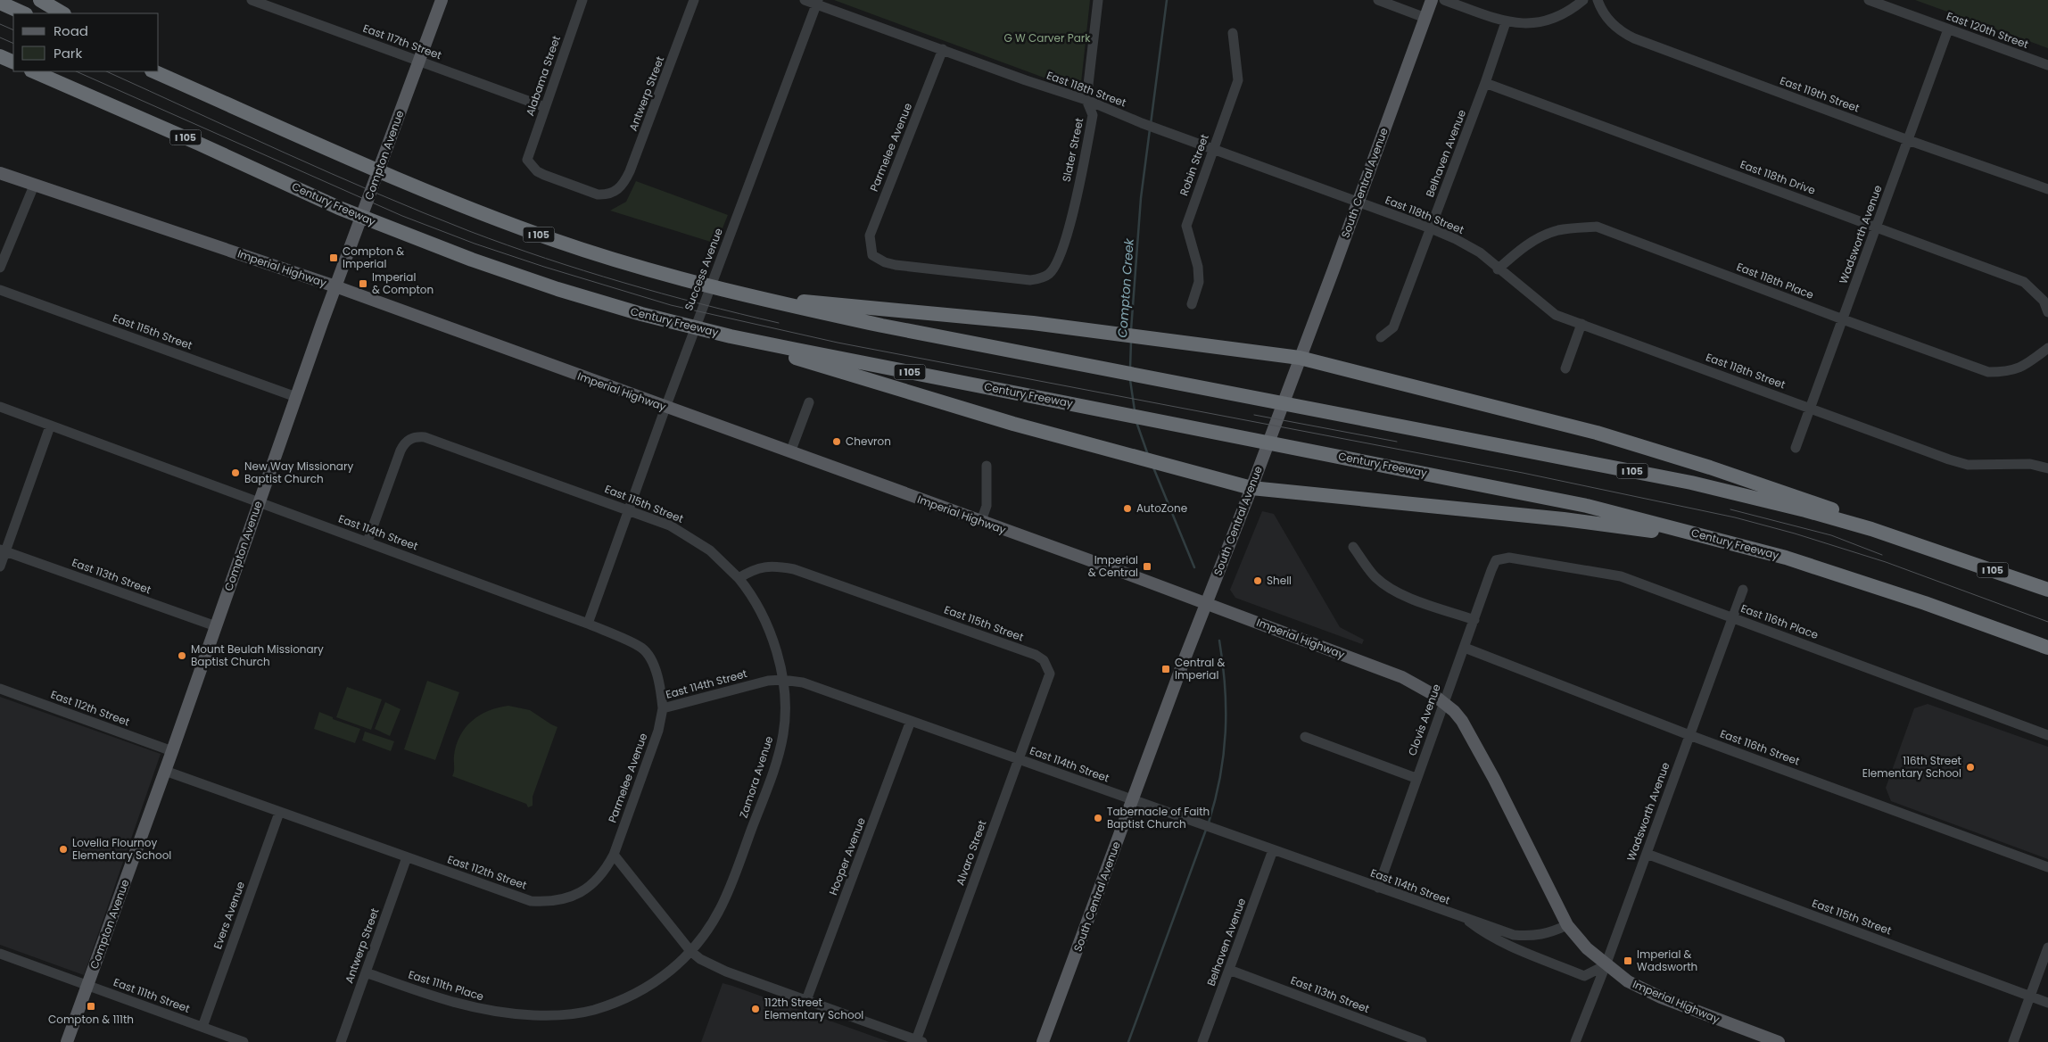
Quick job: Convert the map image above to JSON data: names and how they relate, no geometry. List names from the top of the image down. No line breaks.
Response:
{"streets":{"highway":["I 105","Century Freeway"],"main road":["Compton Avenue","South Central Avenue","Imperial Highway"],"street":["East 120th Street","East 117th Street","Alabama Street","East 118th Street","Antwerp Street","East 119th Street","Parmelee Avenue","Slater Street","Belhaven Avenue","Robin Street","East 118th Drive","Wadsworth Avenue","Success Avenue","East 118th Place","East 115th Street","East 114th Street","East 113th Street","East 116th Place","East 112th Street","Clovis Avenue","East 116th Street","Zamora Avenue","Alvaro Street","Hooper Avenue","Evers Avenue","East 111th Place","East 111th Street"]},"crossings":[["East 120th Street","Wadsworth Avenue"],["East 117th Street","Alabama Street"],["East 117th Street","Compton Avenue"],["Alabama Street","Antwerp Street"],["East 118th Street","Parmelee Avenue"],["East 118th Street","Slater Street"],["East 118th Street","Belhaven Avenue"],["East 118th Street","Robin Street"],["East 118th Street","South Central Avenue"],["East 118th Street","Wadsworth Avenue"],["East 118th Street","Success Avenue"],["East 118th Street","East 118th Place"],["Antwerp Street","East 112th Street"],["Antwerp Street","East 111th Place"],["East 119th Street","Wadsworth Avenue"],["Parmelee Avenue","Slater Street"],["Parmelee Avenue","East 114th Street"],["Parmelee Avenue","East 112th Street"],["Belhaven Avenue","East 118th Drive"],["Belhaven Avenue","East 114th Street"],["Belhaven Avenue","East 113th Street"],["Compton Avenue","Imperial Highway"],["Compton Avenue","East 115th Street"],["Compton Avenue","East 114th Street"],["Compton Avenue","East 113th Street"],["Compton Avenue","East 112th Street"],["Compton Avenue","East 111th Street"],["East 118th Drive","Wadsworth Avenue"],["South Central Avenue","Imperial Highway"],["South Central Avenue","East 114th Street"],["Wadsworth Avenue","Imperial Highway"],["Wadsworth Avenue","East 118th Place"],["Wadsworth Avenue","East 115th Street"],["Wadsworth Avenue","East 114th Street"],["Wadsworth Avenue","East 116th Place"],["Wadsworth Avenue","East 116th Street"],["Imperial Highway","Success Avenue"],["Imperial Highway","East 114th Street"],["Imperial Highway","Clovis Avenue"],["Success Avenue","East 115th Street"],["Success Avenue","East 114th Street"],["East 115th Street","East 114th Street"],["East 115th Street","Zamora Avenue"],["East 115th Street","Alvaro Street"],["East 114th Street","Clovis Avenue"],["East 114th Street","Zamora Avenue"],["East 114th Street","Alvaro Street"],["East 114th Street","Hooper Avenue"],["East 116th Place","Clovis Avenue"],["East 112th Street","Evers Avenue"],["Clovis Avenue","East 116th Street"],["Zamora Avenue","East 111th Place"],["Evers Avenue","East 111th Street"]],"water":["Compton Creek"],"parks":["G W Carver Park"],"places":{"transit":["Compton & Imperial","Imperial & Compton","Imperial & Central","Central & Imperial","Imperial & Wadsworth","Compton & 111th"],"other":["Chevron","New Way Missionary Baptist Church","AutoZone","Shell","Mount Beulah Missionary Baptist Church","116th Street Elementary School","Tabernacle of Faith Baptist Church","Lovelia Flournoy Elementary School","112th Street Elementary School"]},"legend":["Road","Park"]}
